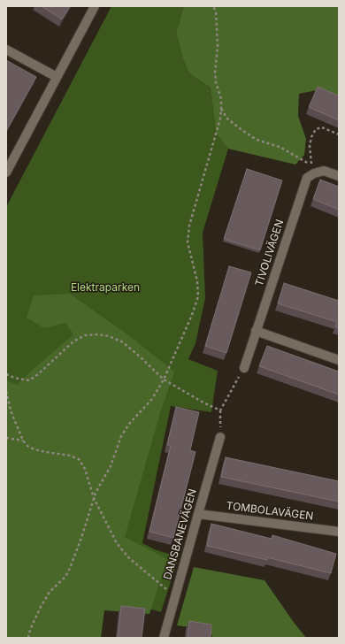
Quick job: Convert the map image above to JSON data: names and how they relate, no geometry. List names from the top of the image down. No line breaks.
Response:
{"streets":{"street":["TIVOLIVÄGEN","TOMBOLAVÄGEN","DANSBANEVÄGEN"]},"crossings":[["TOMBOLAVÄGEN","DANSBANEVÄGEN"]],"parks":["Elektraparken"]}
